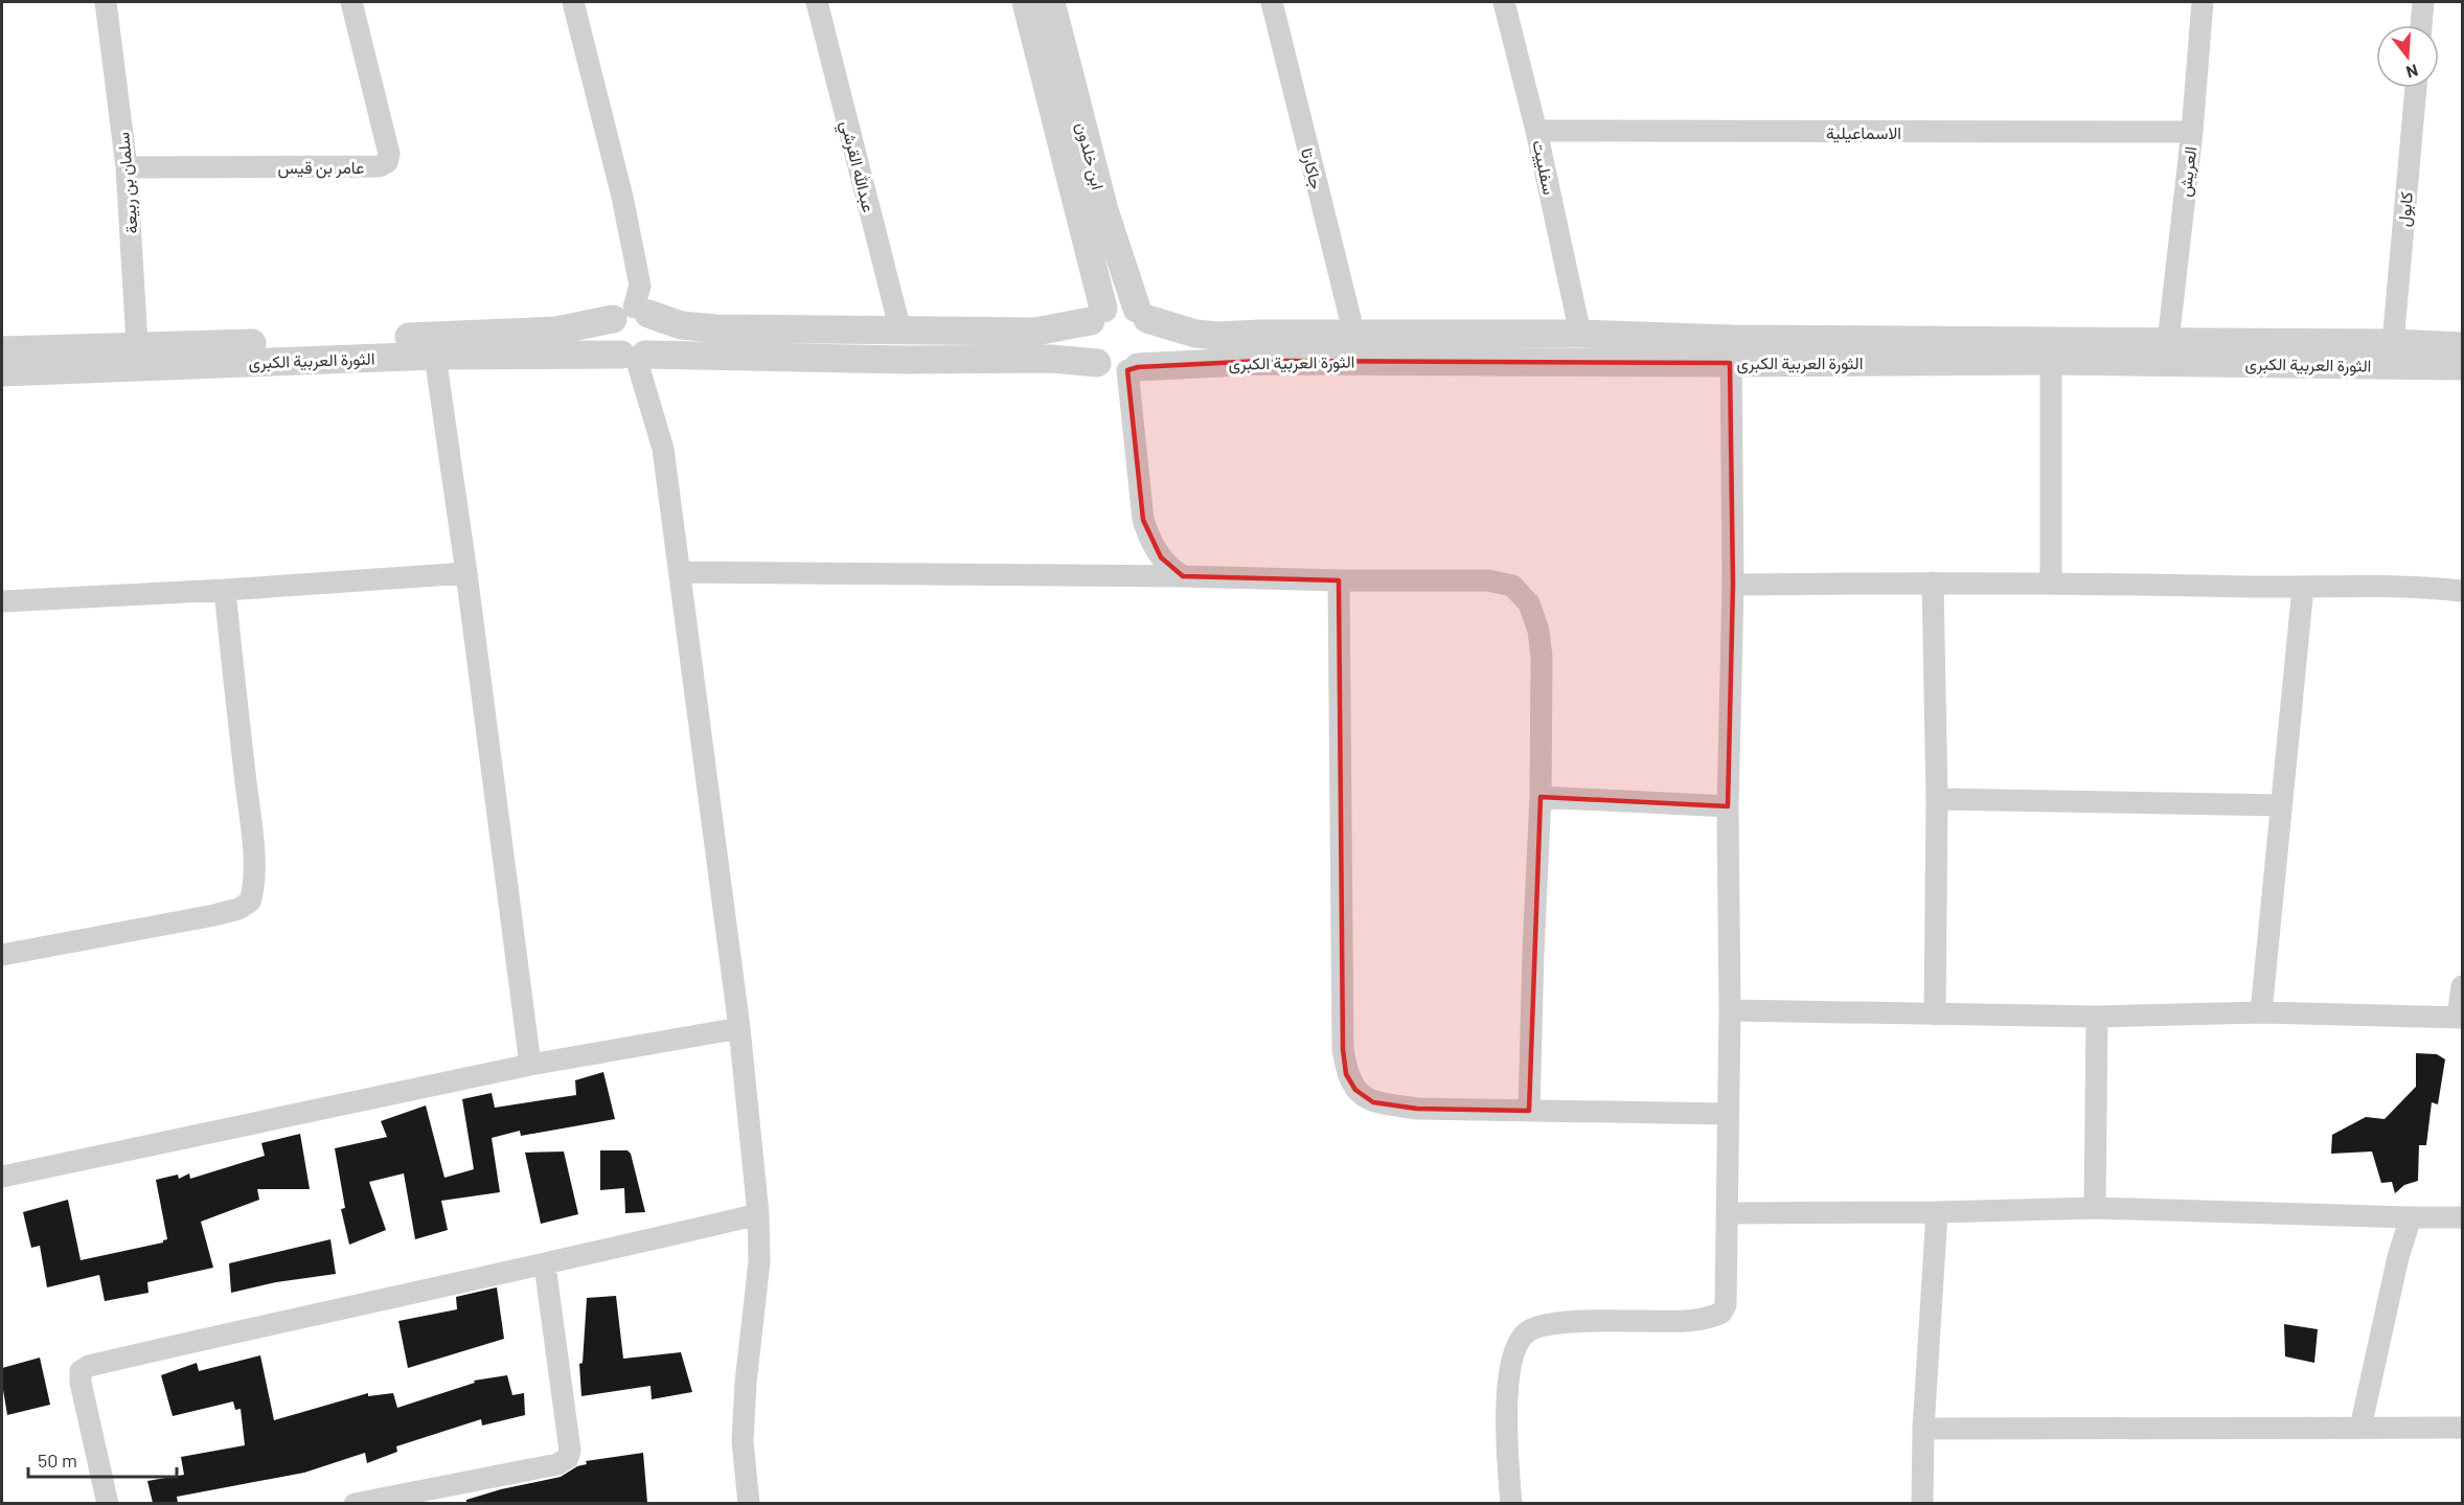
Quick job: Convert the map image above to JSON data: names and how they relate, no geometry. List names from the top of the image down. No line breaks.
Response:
{"streets":{"street":["الاسماعيلية","ابن خلدون","عامر بن قيس","عبدالله القرشي","سفلييت","جاكارتا","العريش","سلمان بن ربيعة","كابول","الثورة العربية الكبرى"]},"crossings":[["الاسماعيلية","سفلييت"],["الاسماعيلية","العريش"],["ابن خلدون","الثورة العربية الكبرى"],["عامر بن قيس","سلمان بن ربيعة"],["عبدالله القرشي","الثورة العربية الكبرى"],["سفلييت","الثورة العربية الكبرى"],["جاكارتا","الثورة العربية الكبرى"],["العريش","الثورة العربية الكبرى"],["سلمان بن ربيعة","الثورة العربية الكبرى"],["كابول","الثورة العربية الكبرى"]],"scale_bar":"50 m","north":"bottom"}
